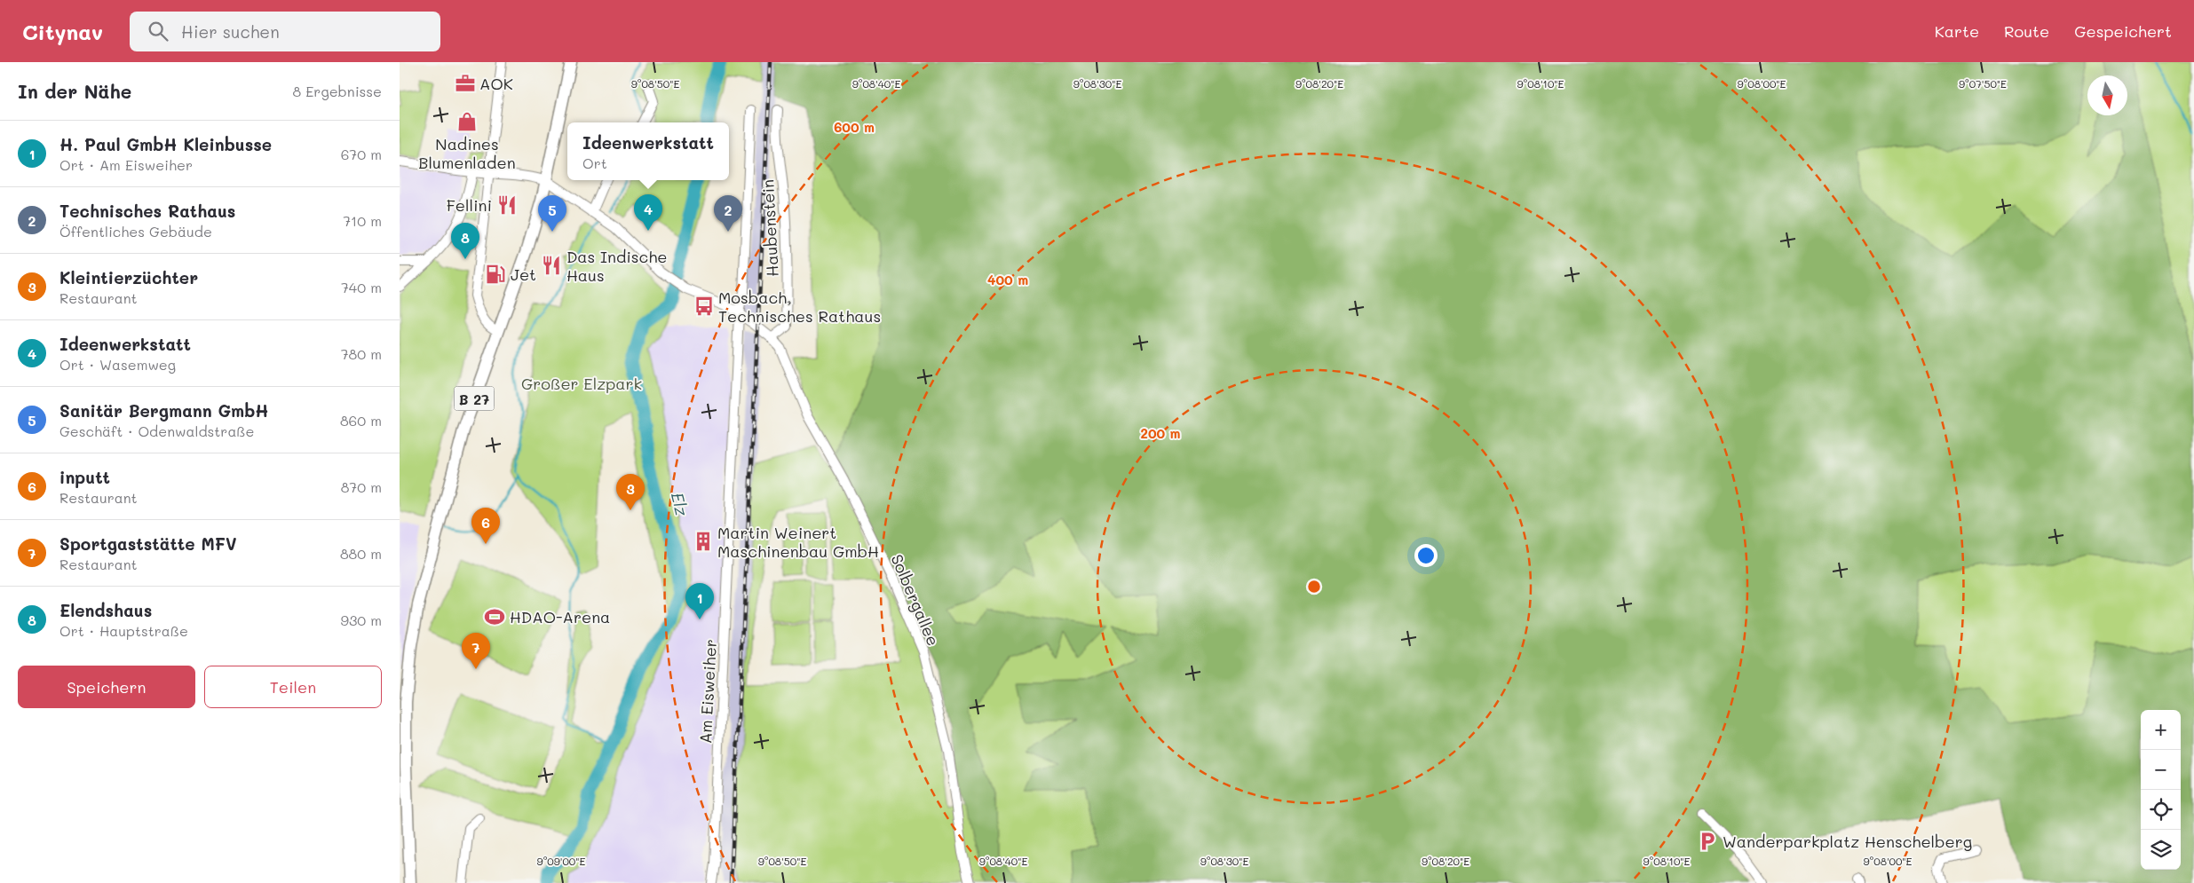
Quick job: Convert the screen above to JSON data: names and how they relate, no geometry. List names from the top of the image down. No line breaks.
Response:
{"streets":{"main road":["B 27"],"street":["Haubenstein","Solbergallee","Am Eisweiher"]},"crossings":[["Haubenstein","Solbergallee"],["B 27","Solbergallee"],["Solbergallee","Am Eisweiher"]],"water":["Elz"],"parks":["Großer Elzpark"],"places":{"office":["AOK"],"shop":["Nadines Blumenladen"],"restaurant":["Fellini","Das Indische Haus"],"fuel station":["Jet"],"bus stop":["Mosbach, Technisches Rathaus"],"building":["Martin Weinert Maschinenbau GmbH"],"sports":["HDAO-Arena"],"parking":["Wanderparkplatz Henschelberg"]},"north":"bottom","page":{"header":"Citynav","search":"Hier suchen","nav":["Karte","Route","Gespeichert"],"heading":["In der Nähe","8 Ergebnisse"],"list":[{"mark":"1","name":"H. Paul GmbH Kleinbusse","note":"Ort · Am Eisweiher","value":"670 m"},{"mark":"2","name":"Technisches Rathaus","note":"Öffentliches Gebäude","value":"710 m"},{"mark":"3","name":"Kleintierzüchter","note":"Restaurant","value":"740 m"},{"mark":"4","name":"Ideenwerkstatt","note":"Ort · Wasemweg","value":"780 m"},{"mark":"5","name":"Sanitär Bergmann GmbH","note":"Geschäft · Odenwaldstraße","value":"860 m"},{"mark":"6","name":"inputt","note":"Restaurant","value":"870 m"},{"mark":"7","name":"Sportgaststätte MFV","note":"Restaurant","value":"880 m"},{"mark":"8","name":"Elendshaus","note":"Ort · Hauptstraße","value":"930 m"}],"popup":["Ideenwerkstatt","Ort"],"pins":["4","2","5","8","3","6","1","7"],"buttons":["Speichern","Teilen"],"map_buttons":["+","−"]},"coordinates":["9°08'50\"E","9°08'40\"E","9°08'30\"E","9°08'20\"E","9°08'10\"E","9°08'00\"E","9°07'50\"E","9°09'00\"E"],"rings":["600 m","400 m","200 m"]}
